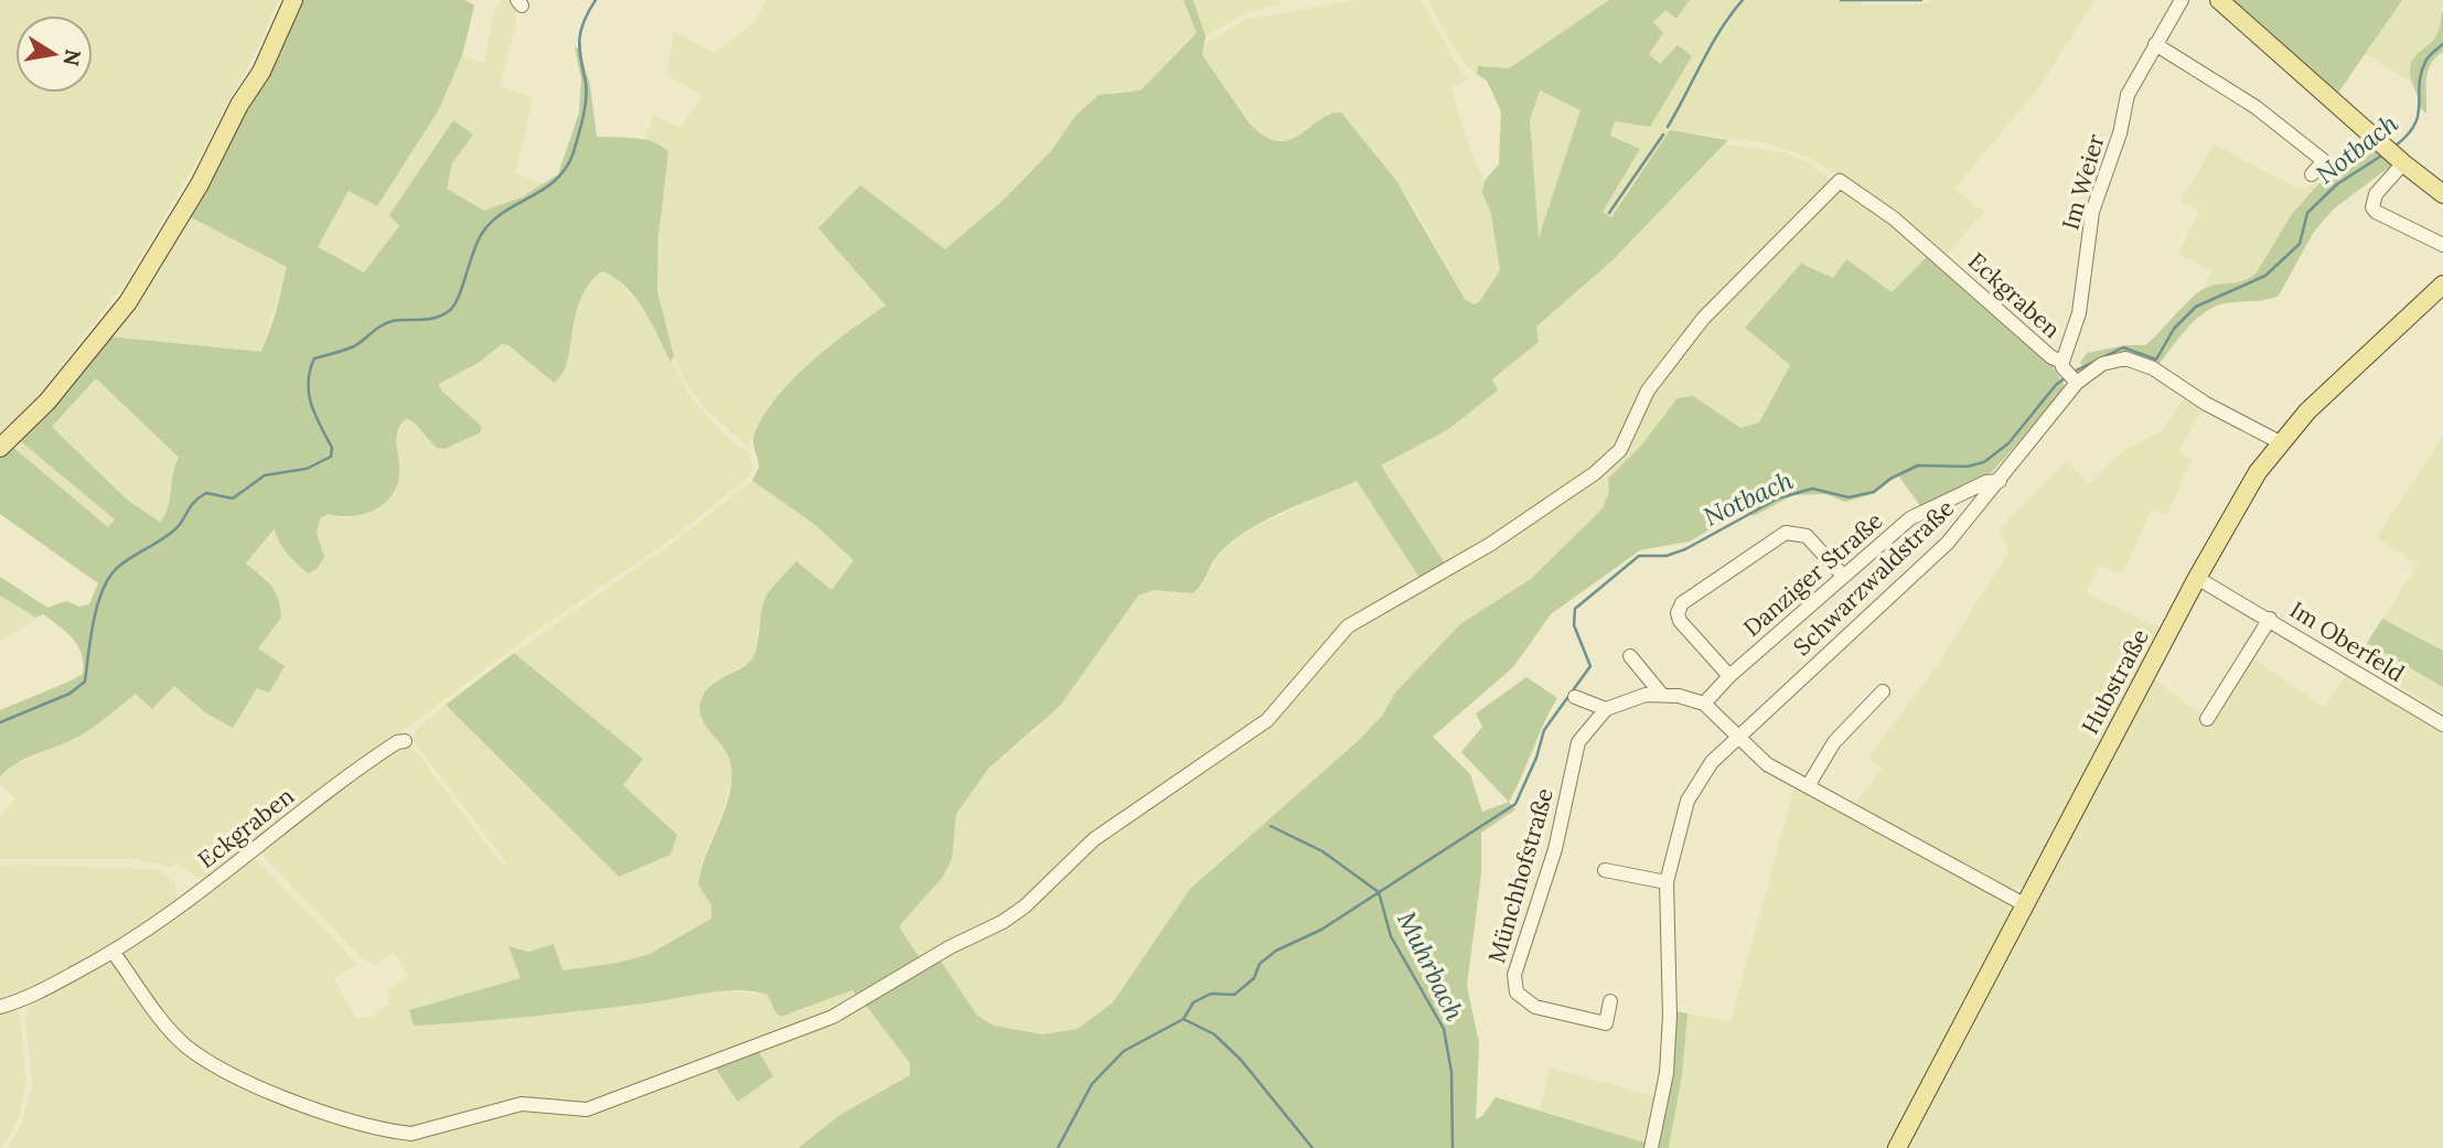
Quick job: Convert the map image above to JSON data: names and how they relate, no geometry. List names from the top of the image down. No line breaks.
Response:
{"streets":{"main road":["Hubstraße"],"street":["Im Weier","Eckgraben","Danziger Straße","Schwarzwaldstraße","Im Oberfeld","Münchhofstraße"]},"crossings":[["Im Weier","Eckgraben"],["Danziger Straße","Schwarzwaldstraße"],["Schwarzwaldstraße","Hubstraße"],["Im Oberfeld","Hubstraße"]],"water":["Notbach","Muhrbach"],"north":"right"}
